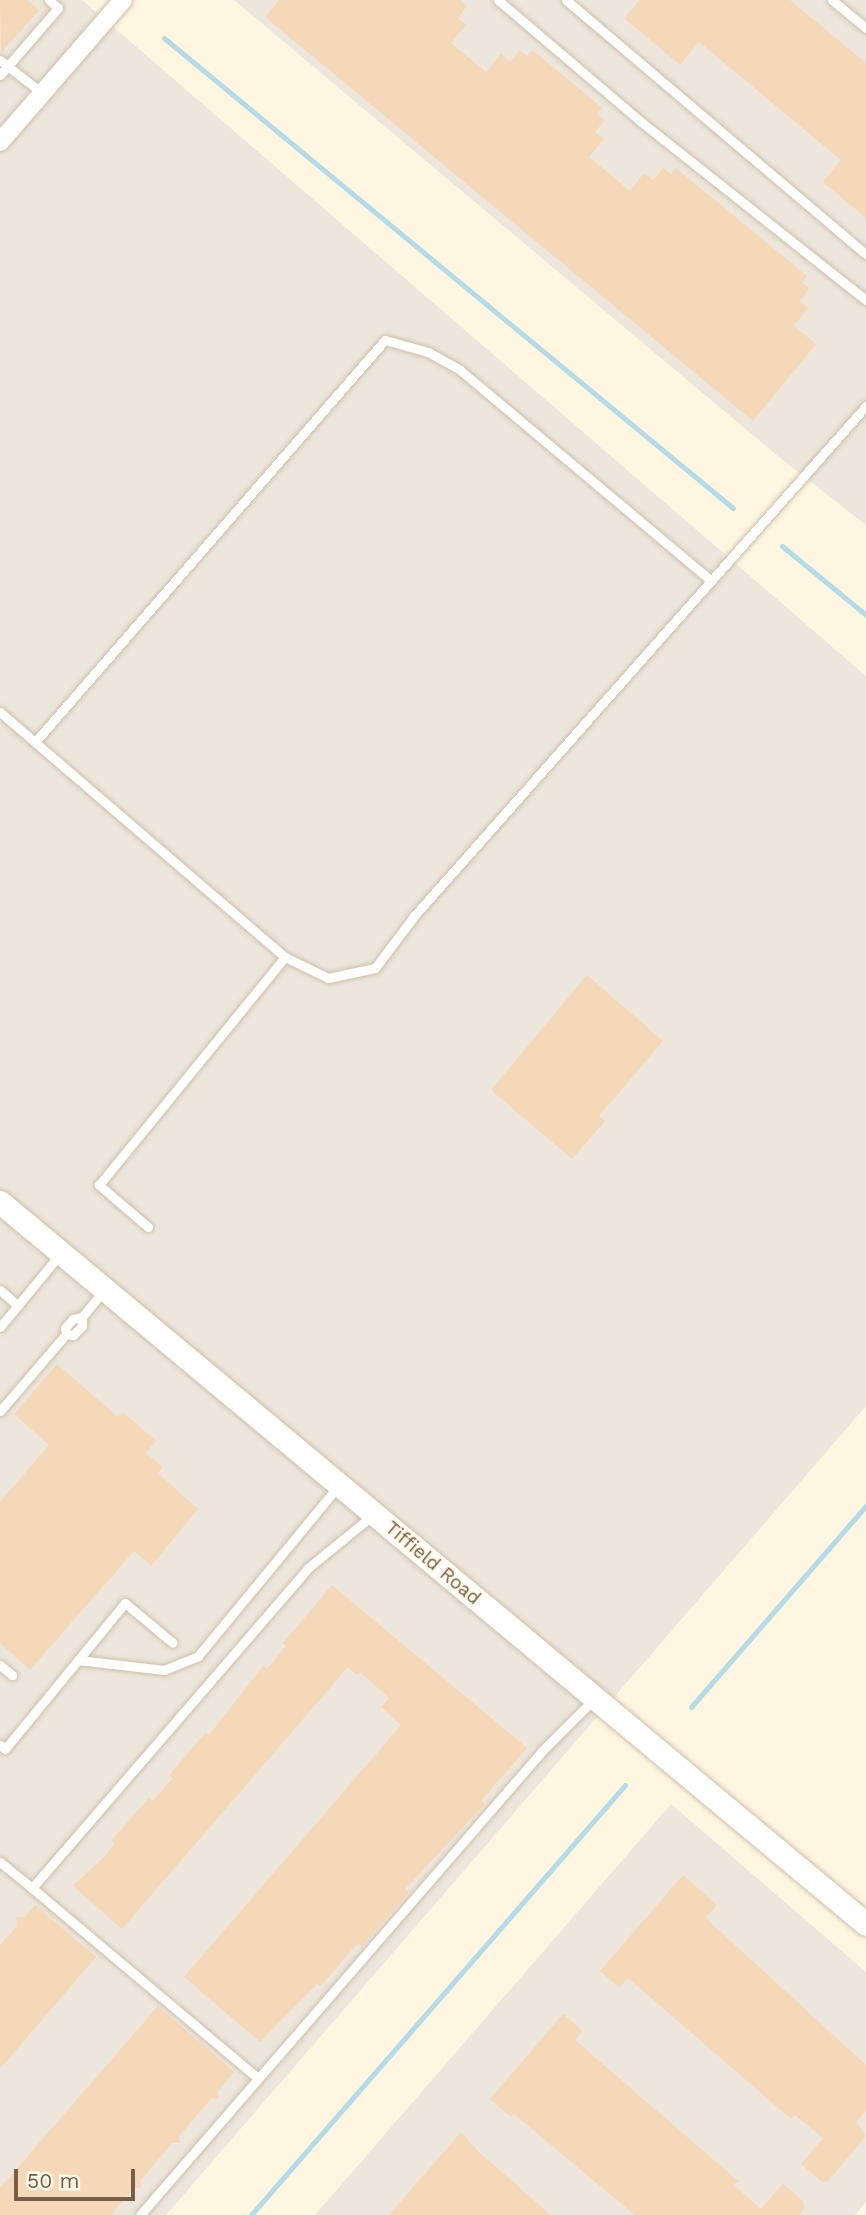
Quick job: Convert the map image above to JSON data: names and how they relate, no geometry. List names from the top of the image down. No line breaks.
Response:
{"streets":{"street":["Tiffield Road"]},"scale_bar":"50 m"}
